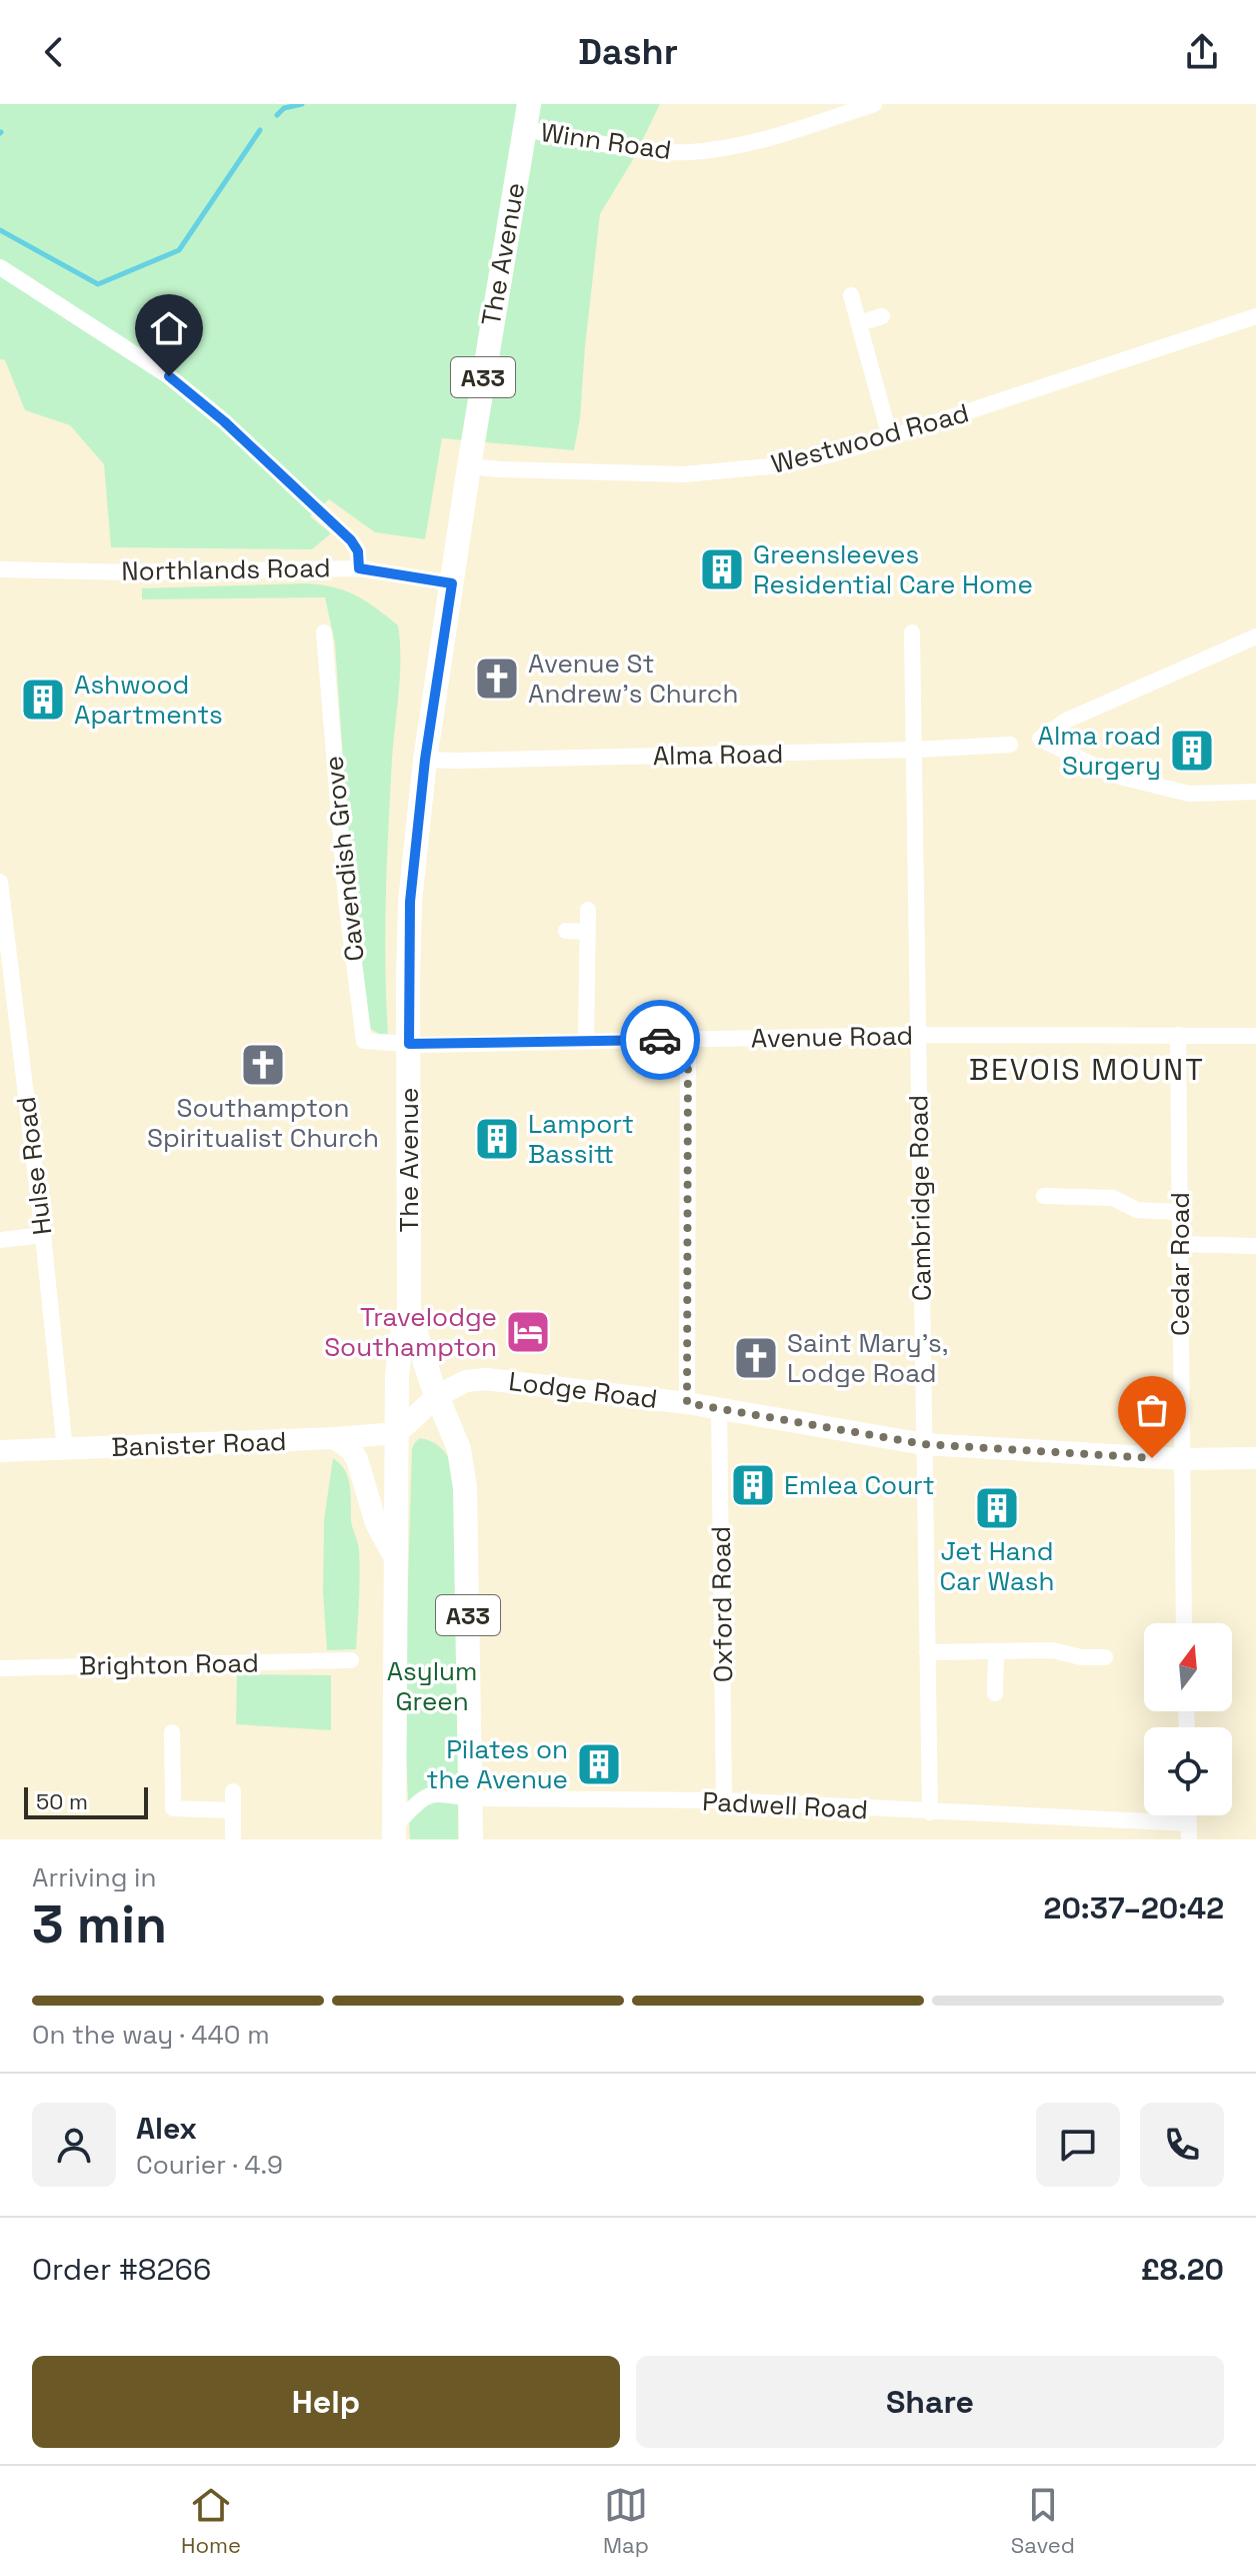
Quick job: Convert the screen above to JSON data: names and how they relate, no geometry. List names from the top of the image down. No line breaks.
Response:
{"streets":{"main road":["The Avenue","A33"],"street":["Winn Road","Westwood Road","Northlands Road","Alma Road","Cavendish Grove","Avenue Road","Hulse Road","Cambridge Road","Cedar Road","Lodge Road","Banister Road","Oxford Road","Brighton Road","Padwell Road"]},"crossings":[["Winn Road","The Avenue"],["The Avenue","Westwood Road"],["The Avenue","Northlands Road"],["The Avenue","Alma Road"],["The Avenue","Cavendish Grove"],["The Avenue","Avenue Road"],["The Avenue","Lodge Road"],["The Avenue","Banister Road"],["The Avenue","Padwell Road"],["Alma Road","Cambridge Road"],["Cavendish Grove","Avenue Road"],["Avenue Road","Cambridge Road"],["Avenue Road","Cedar Road"],["Hulse Road","Banister Road"],["Cambridge Road","Lodge Road"],["Cambridge Road","Padwell Road"],["Cedar Road","Lodge Road"],["Lodge Road","Banister Road"],["Lodge Road","Oxford Road"],["Oxford Road","Padwell Road"]],"districts":["BEVOIS MOUNT"],"parks":["Asylum Green"],"places":{"building":["Greensleeves Residential Care Home","Ashwood Apartments","Alma road Surgery","Lamport Bassitt","Emlea Court","Jet Hand Car Wash","Pilates on the Avenue"],"church":["Avenue St Andrew's Church","Southampton Spiritualist Church","Saint Mary's, Lodge Road"],"hotel":["Travelodge Southampton"]},"scale_bar":"50 m","north":"top","page":{"header":"Dashr","scale":"50 m","heading":["3 min","Arriving in","20:37–20:42"],"panel":["Alex","Courier · 4.9","Order #8266","£8.20"],"bar":"On the way · 440 m","buttons":["Help","Share"],"tabs":["Home","Map","Saved"]}}
